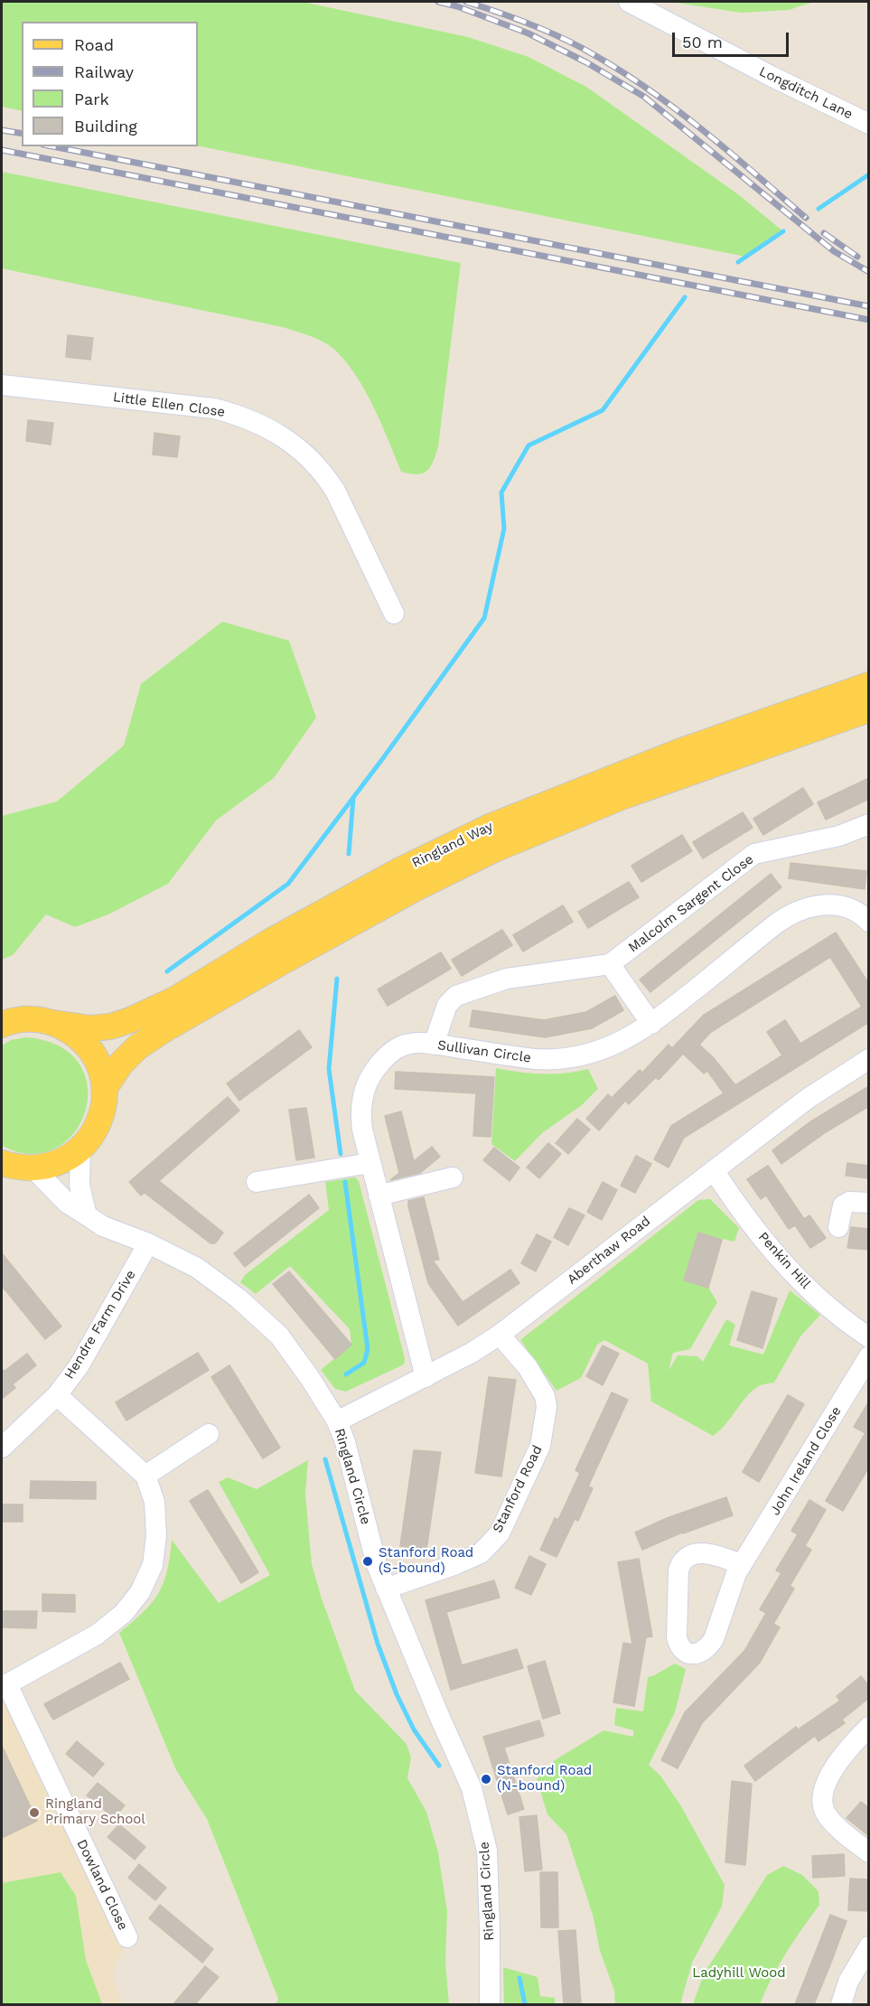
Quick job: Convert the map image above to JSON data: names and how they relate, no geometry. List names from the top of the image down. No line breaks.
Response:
{"streets":{"main road":["Ringland Way"],"street":["Longditch Lane","Little Ellen Close","Malcolm Sargent Close","Sullivan Circle","Aberthaw Road","Penkin Hill","Hendre Farm Drive","John Ireland Close","Ringland Circle","Stanford Road","Dowland Close"]},"crossings":[["Ringland Way","Ringland Circle"],["Malcolm Sargent Close","Sullivan Circle"],["Sullivan Circle","Aberthaw Road"],["Aberthaw Road","Penkin Hill"],["Aberthaw Road","Ringland Circle"],["Aberthaw Road","Stanford Road"],["Hendre Farm Drive","Ringland Circle"],["Ringland Circle","Stanford Road"]],"parks":["Ladyhill Wood"],"places":["Stanford Road (S-bound)","Stanford Road (N-bound)","Ringland Primary School"],"legend":["Road","Railway","Park","Building"],"scale_bar":"50 m"}
